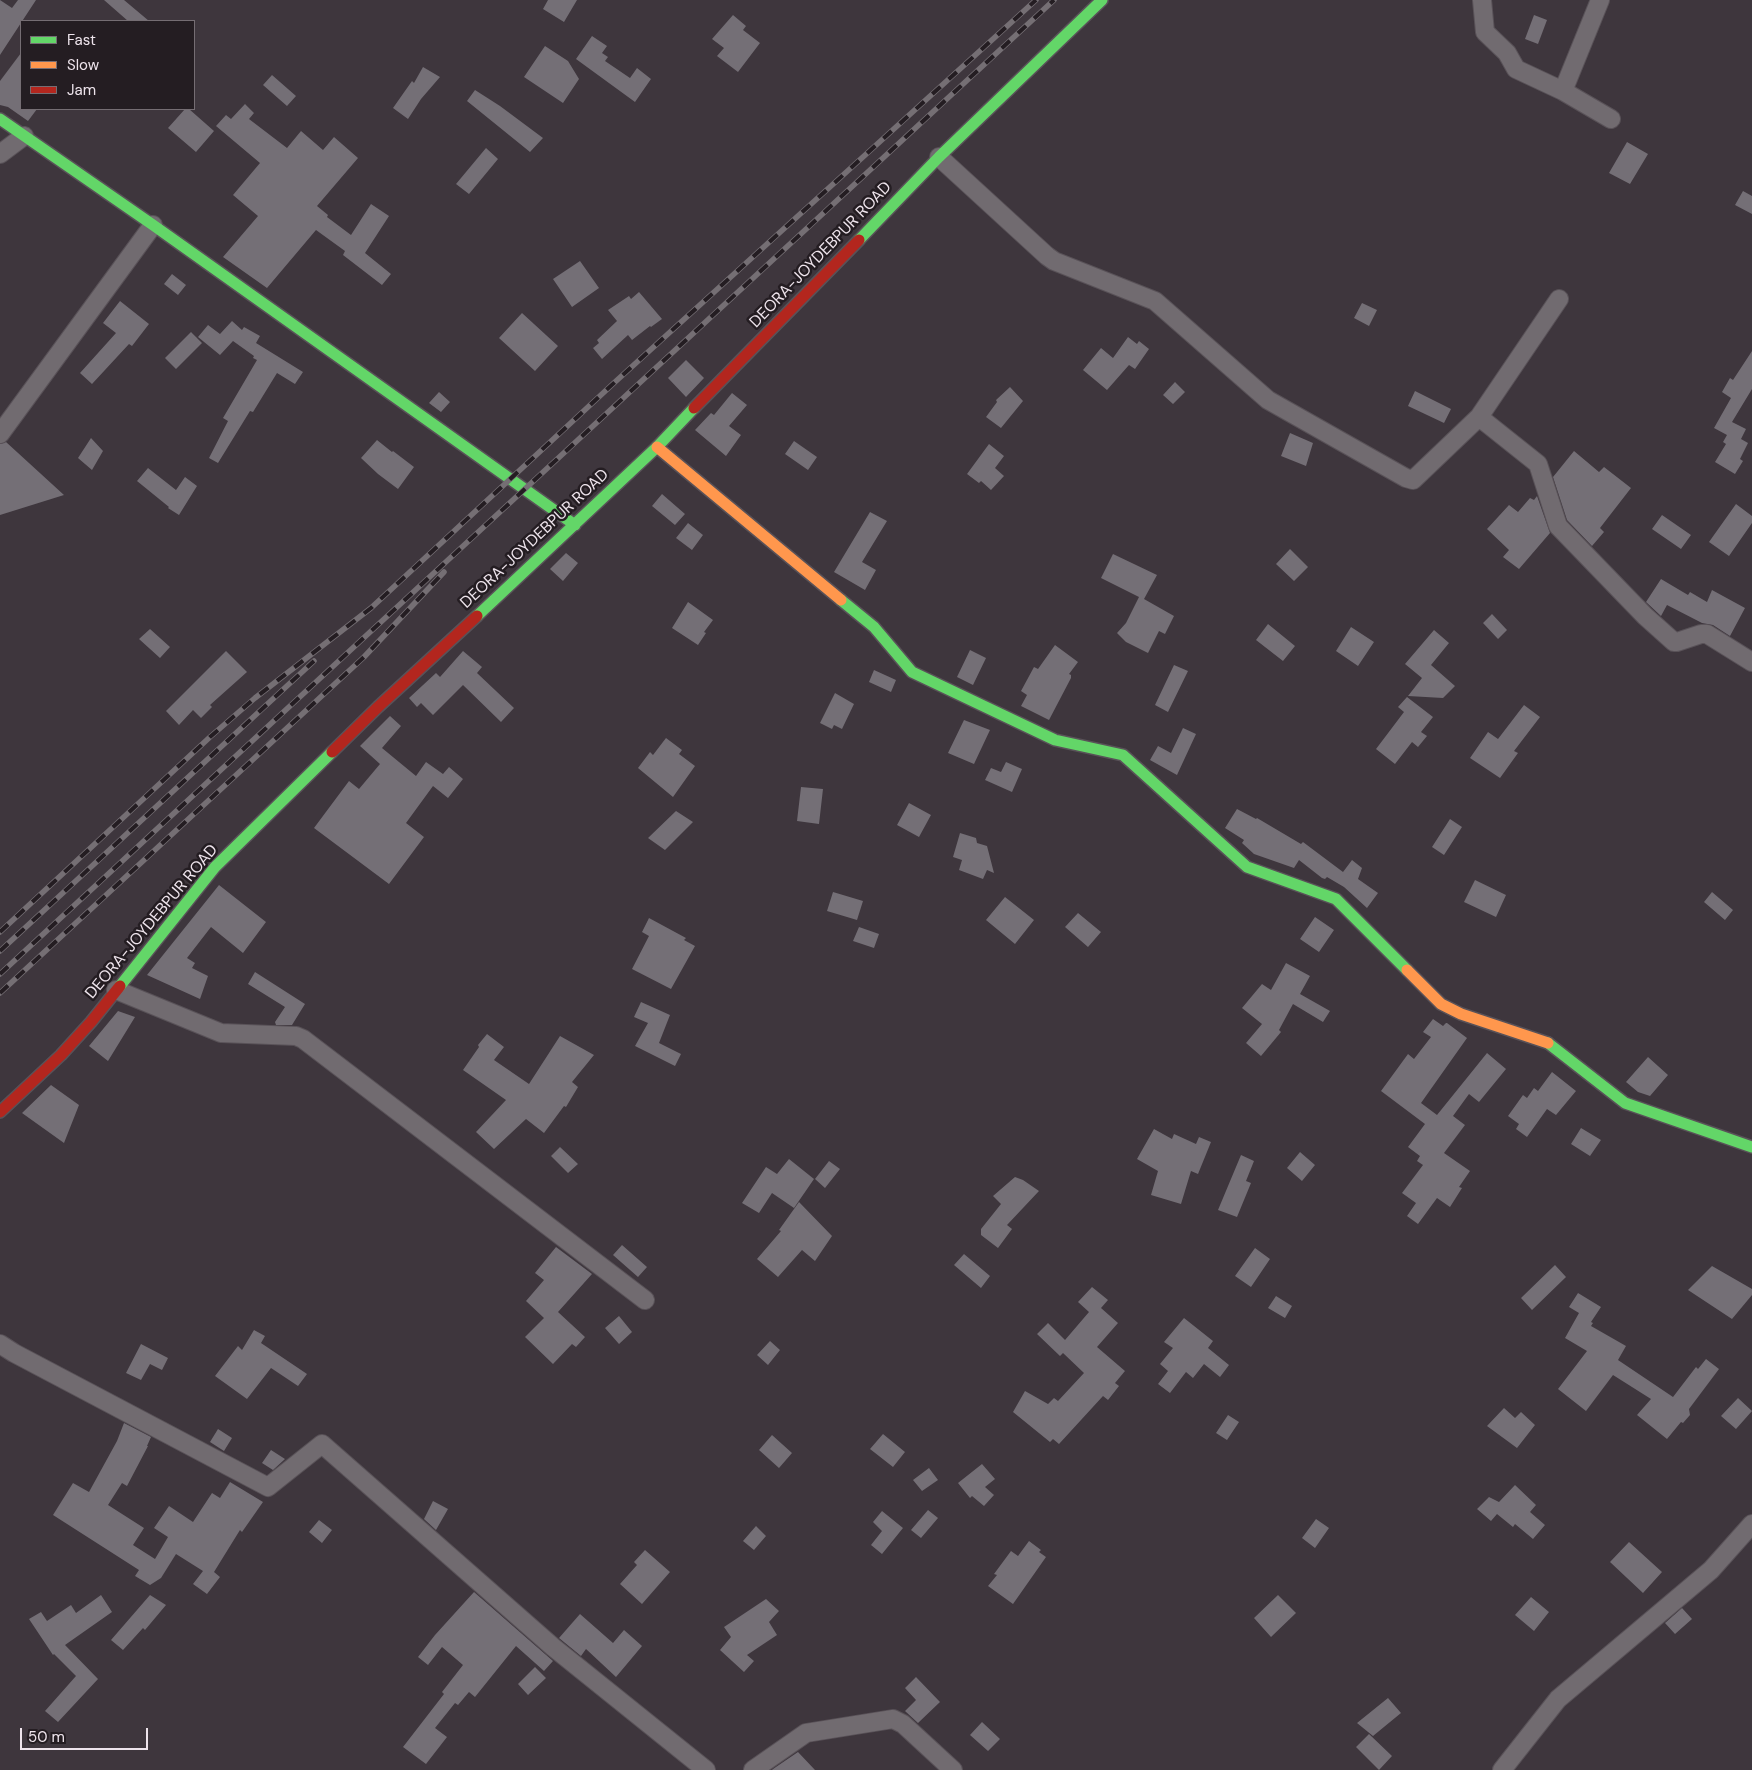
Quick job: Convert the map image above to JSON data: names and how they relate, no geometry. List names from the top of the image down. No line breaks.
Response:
{"streets":{"street":["DEORA-JOYDEBPUR ROAD"]},"legend":["Fast","Slow","Jam"],"scale_bar":"50 m"}
